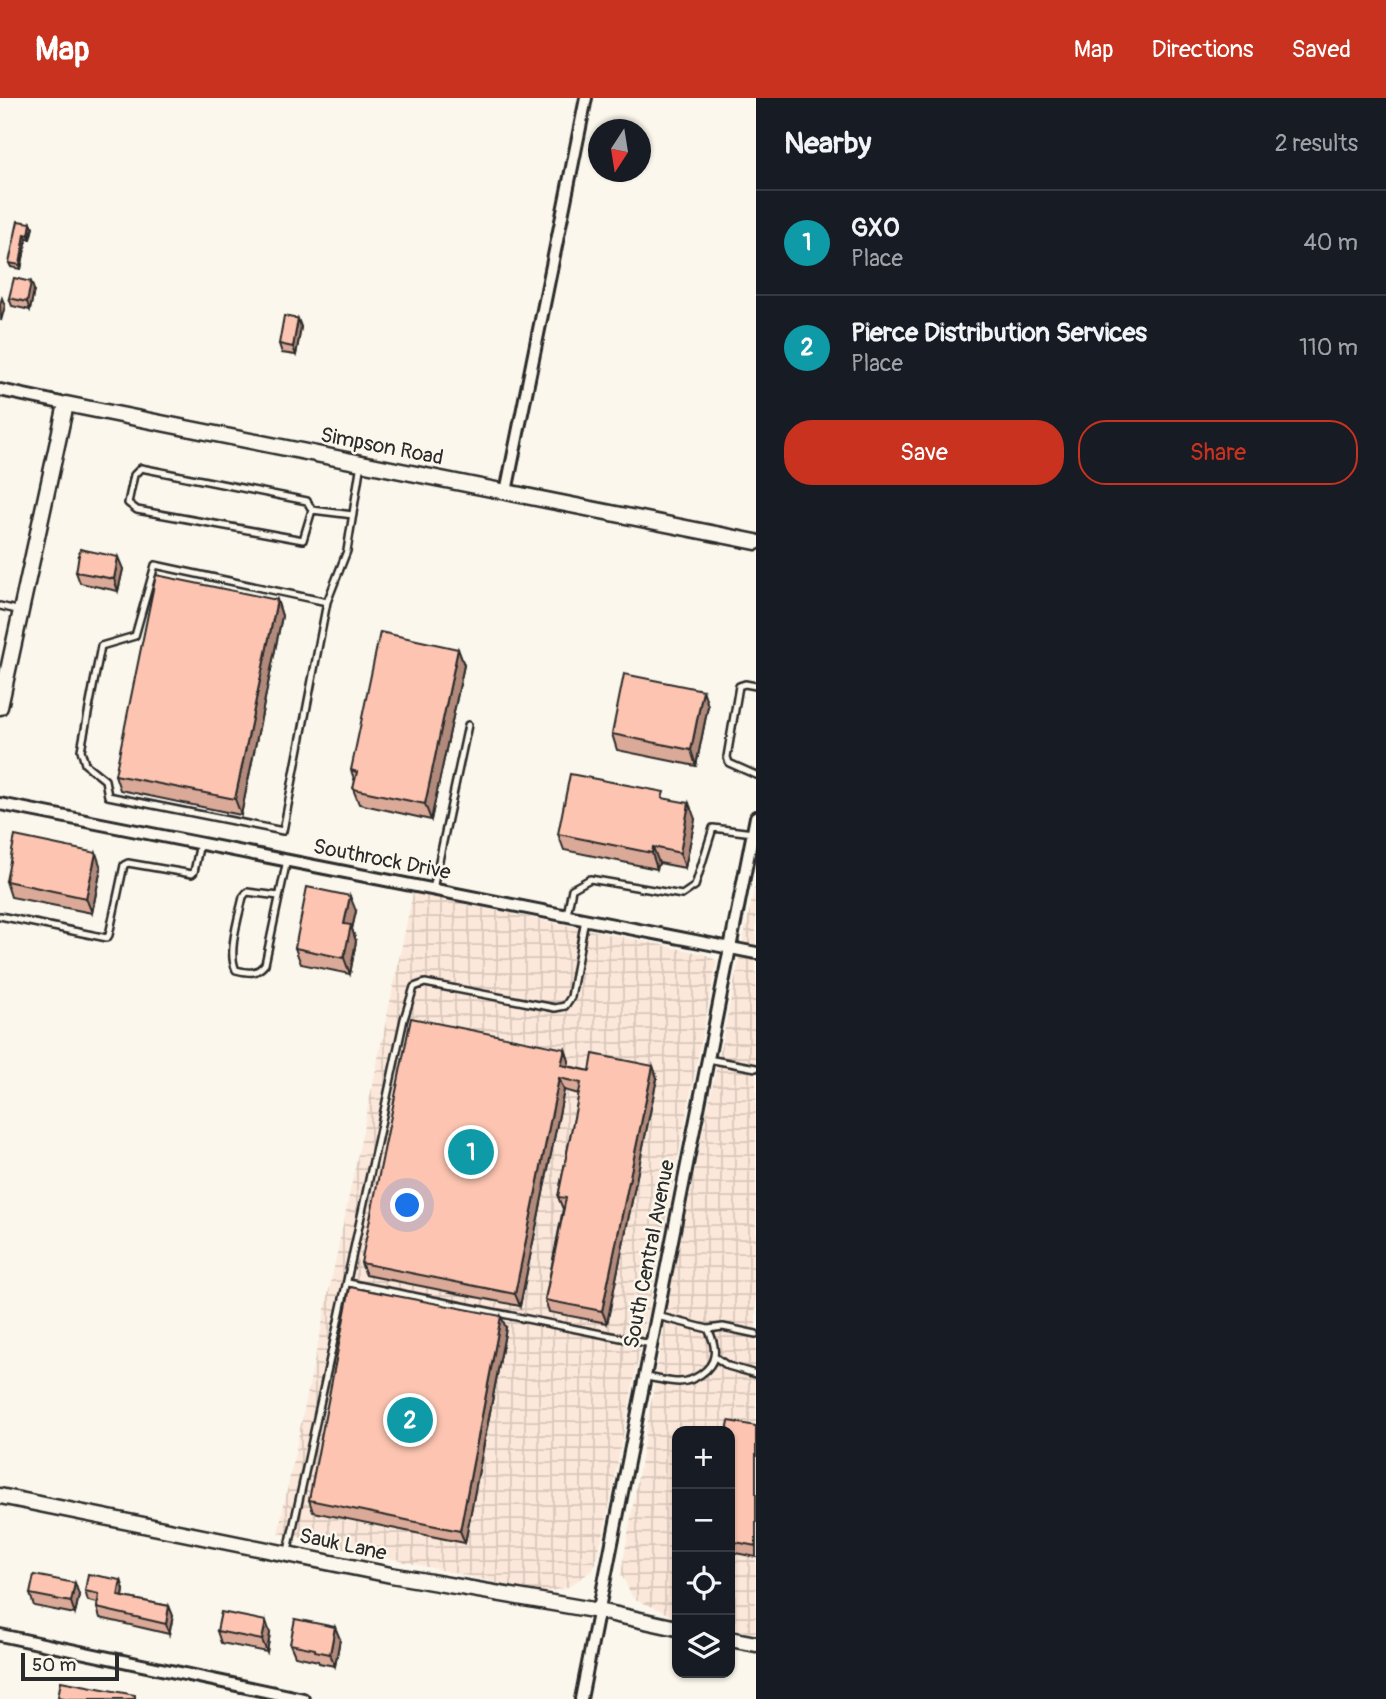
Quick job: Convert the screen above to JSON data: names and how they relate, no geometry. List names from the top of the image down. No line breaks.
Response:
{"streets":{"street":["Simpson Road","Southrock Drive","South Central Avenue","Sauk Lane"]},"crossings":[["Southrock Drive","South Central Avenue"],["South Central Avenue","Sauk Lane"]],"scale_bar":"50 m","north":"bottom","page":{"header":"Map","nav":["Map","Directions","Saved"],"heading":["Nearby","2 results"],"list":[{"mark":"1","name":"GXO","note":"Place","value":"40 m"},{"mark":"2","name":"Pierce Distribution Services","note":"Place","value":"110 m"}],"buttons":["Save","Share"],"pins":["1","2"],"map_buttons":["+","−"],"scale":"50 m"}}
